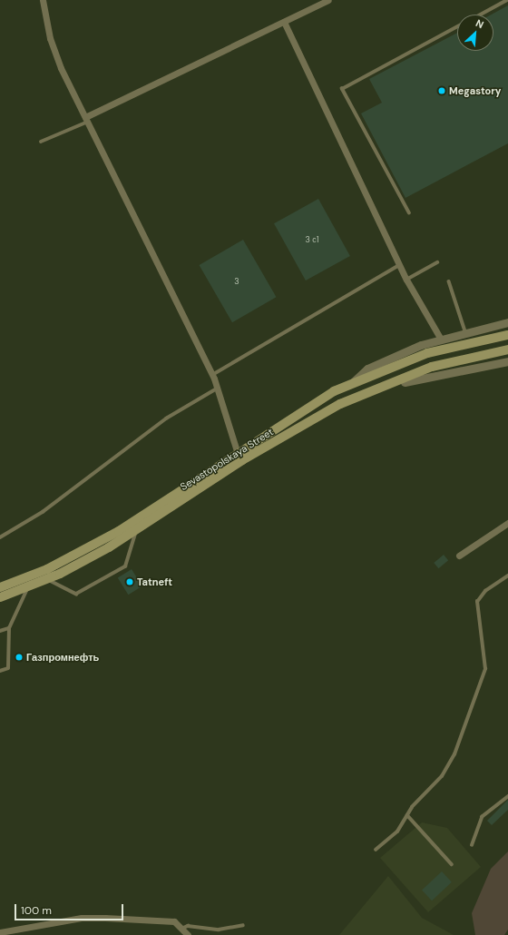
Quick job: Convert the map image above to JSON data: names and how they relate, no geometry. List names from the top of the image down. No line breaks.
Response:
{"streets":{"main road":["Sevastopolskaya Street"]},"places":["Megastory","Tatneft","Газпромнефть"],"house_numbers":["3 с1","3"],"scale_bar":"100 m","north":"top right"}
